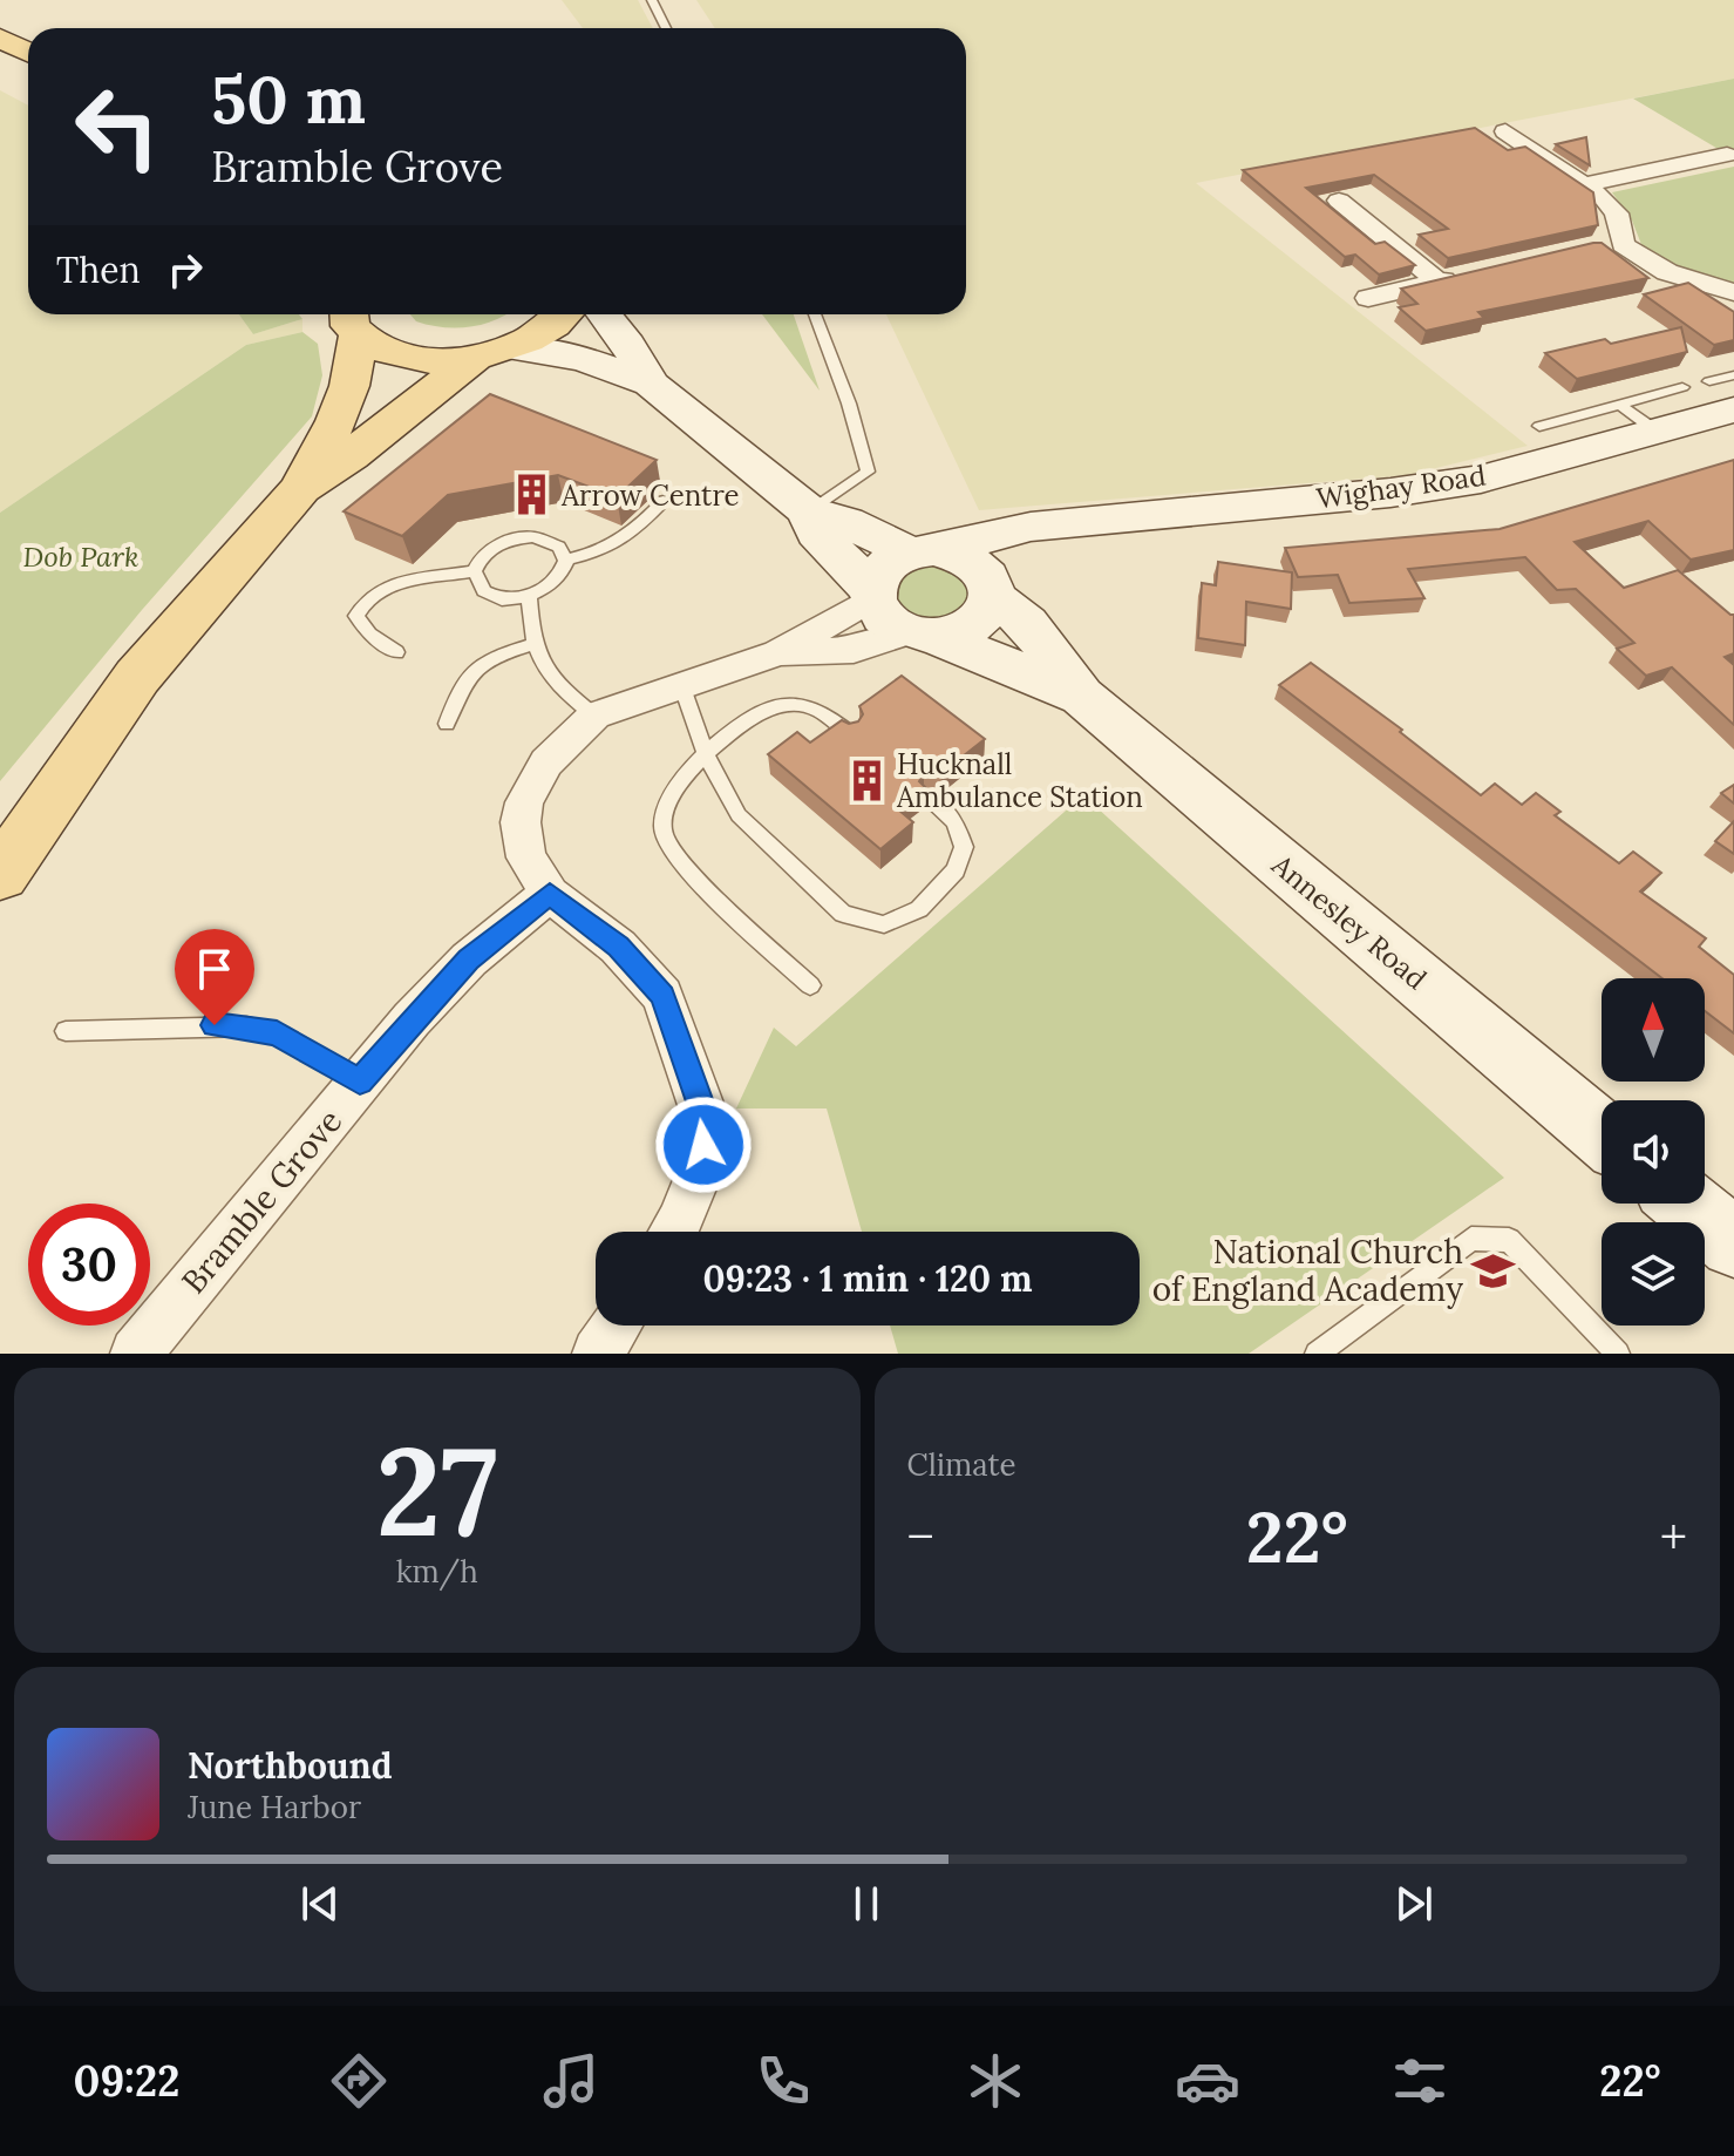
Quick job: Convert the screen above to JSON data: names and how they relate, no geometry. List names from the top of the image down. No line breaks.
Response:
{"streets":{"main road":["Wighay Road","Annesley Road"],"street":["Bramble Grove"]},"crossings":[["Wighay Road","Annesley Road"]],"parks":["Dob Park"],"places":{"building":["Arrow Centre","Hucknall Ambulance Station"],"school or university":["National Church of England Academy"]},"north":"top","page":{"turn":["50 m","Bramble Grove"],"then":"Then","limit":"30","trip":"09:23 · 1 min · 120 m","tile":[["27","km/h"],"Climate"],"heat":["−","22°","+"],"song":["Northbound","June Harbor"],"tabs":["09:22","22°"]}}
